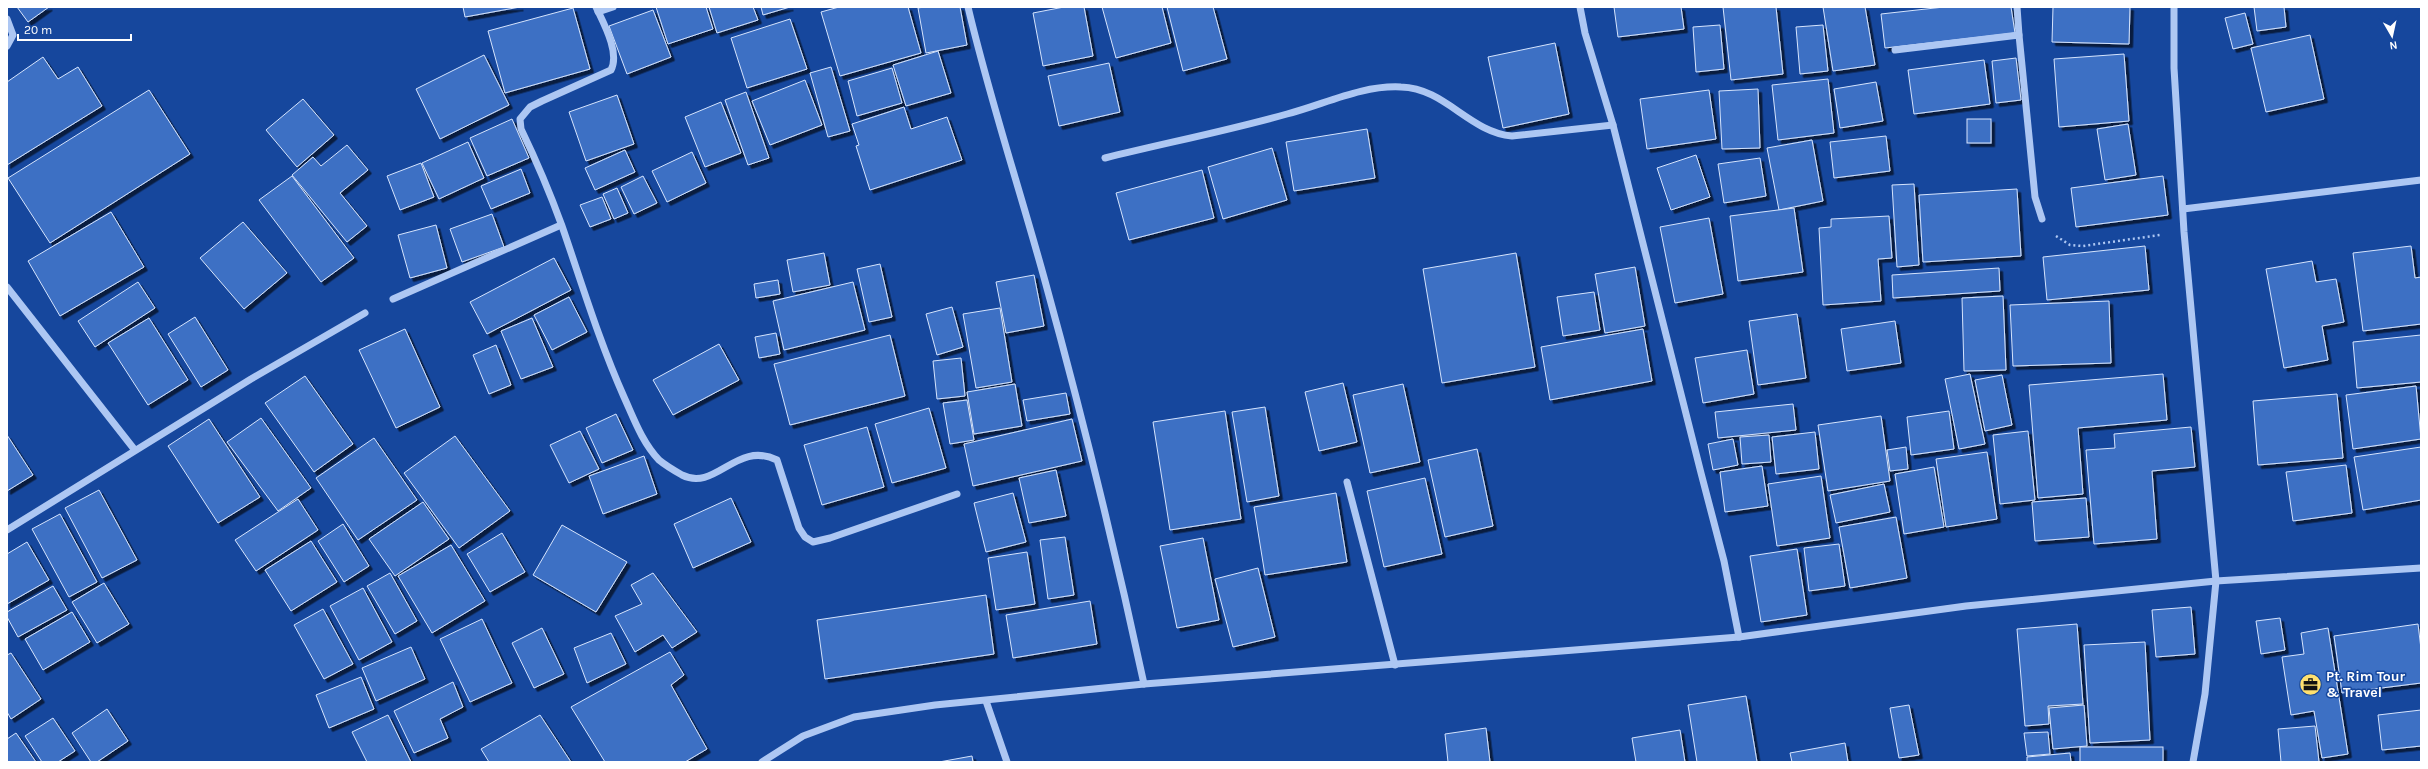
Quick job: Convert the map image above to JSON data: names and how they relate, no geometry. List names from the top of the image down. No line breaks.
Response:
{"places":{"office":["Pt. Rim Tour & Travel"]},"scale_bar":"20 m","north":"bottom"}
